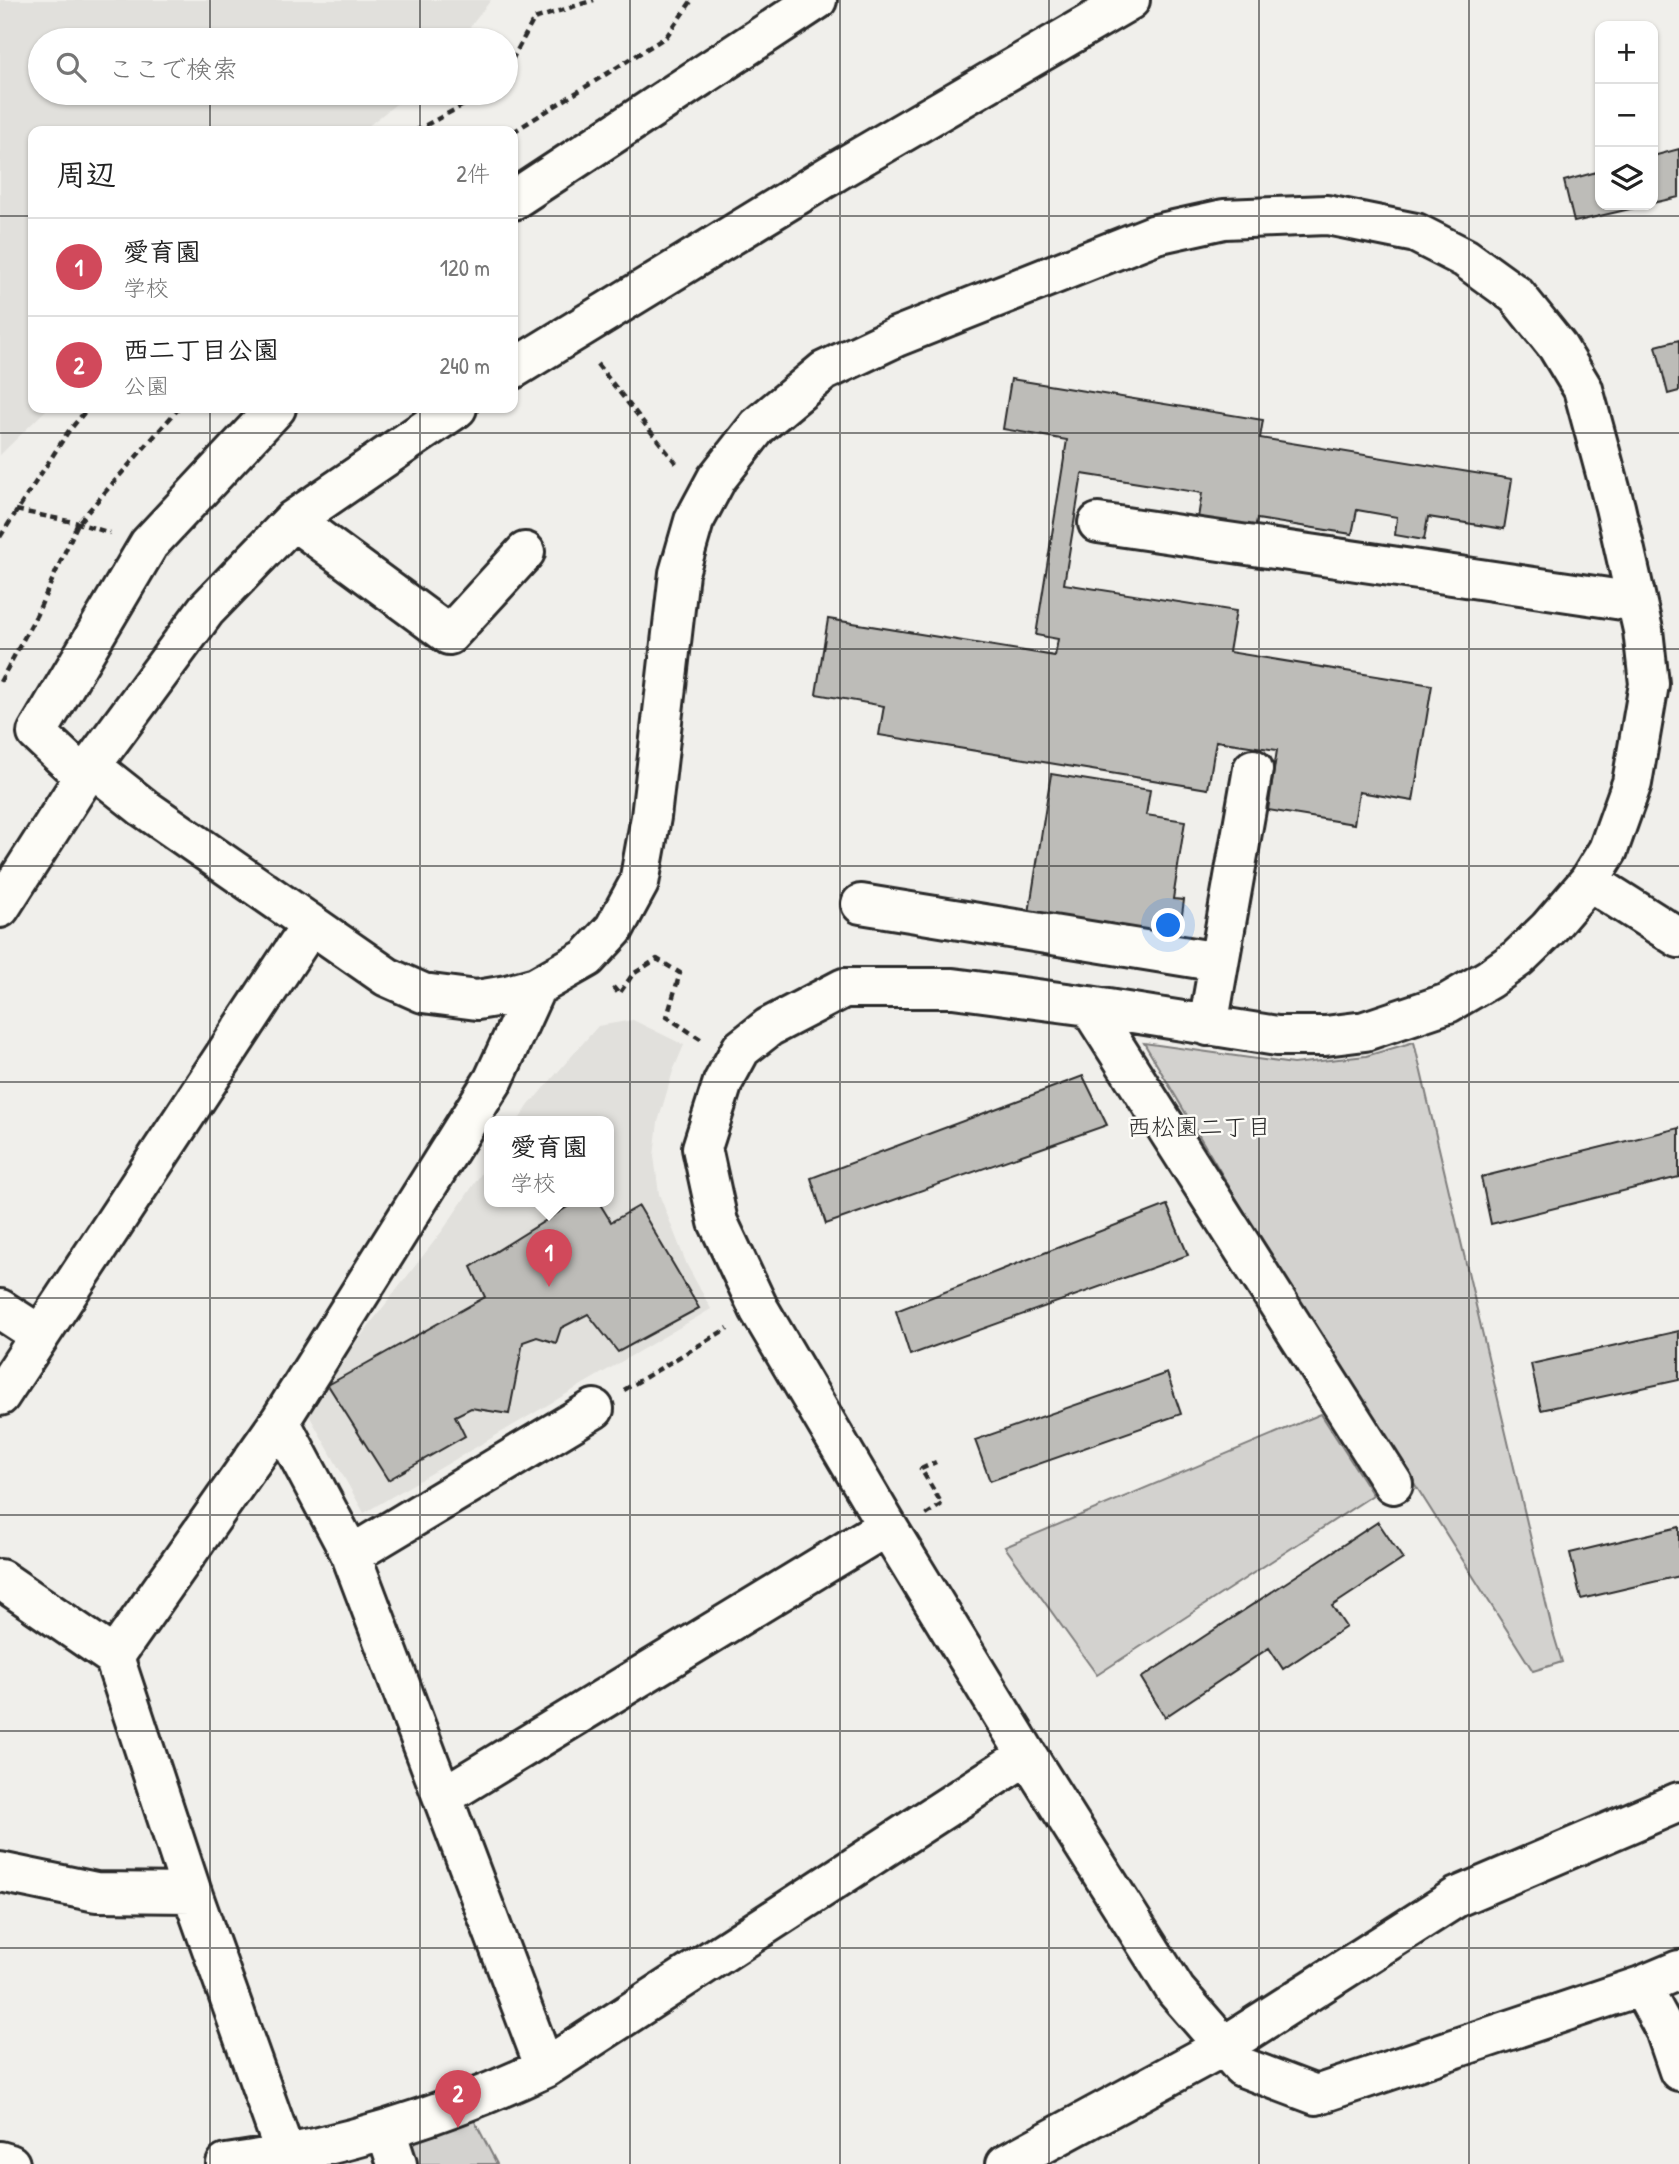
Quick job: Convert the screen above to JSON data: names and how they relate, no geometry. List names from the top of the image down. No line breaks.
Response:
{"districts":["西松園二丁目"],"page":{"map_buttons":["+","−"],"search":"ここで検索","heading":["周辺","2件"],"list":[{"mark":"1","name":"愛育園","note":"学校","value":"120 m"},{"mark":"2","name":"西二丁目公園","note":"公園","value":"240 m"}],"popup":["愛育園","学校"],"pins":["1","2"]}}
